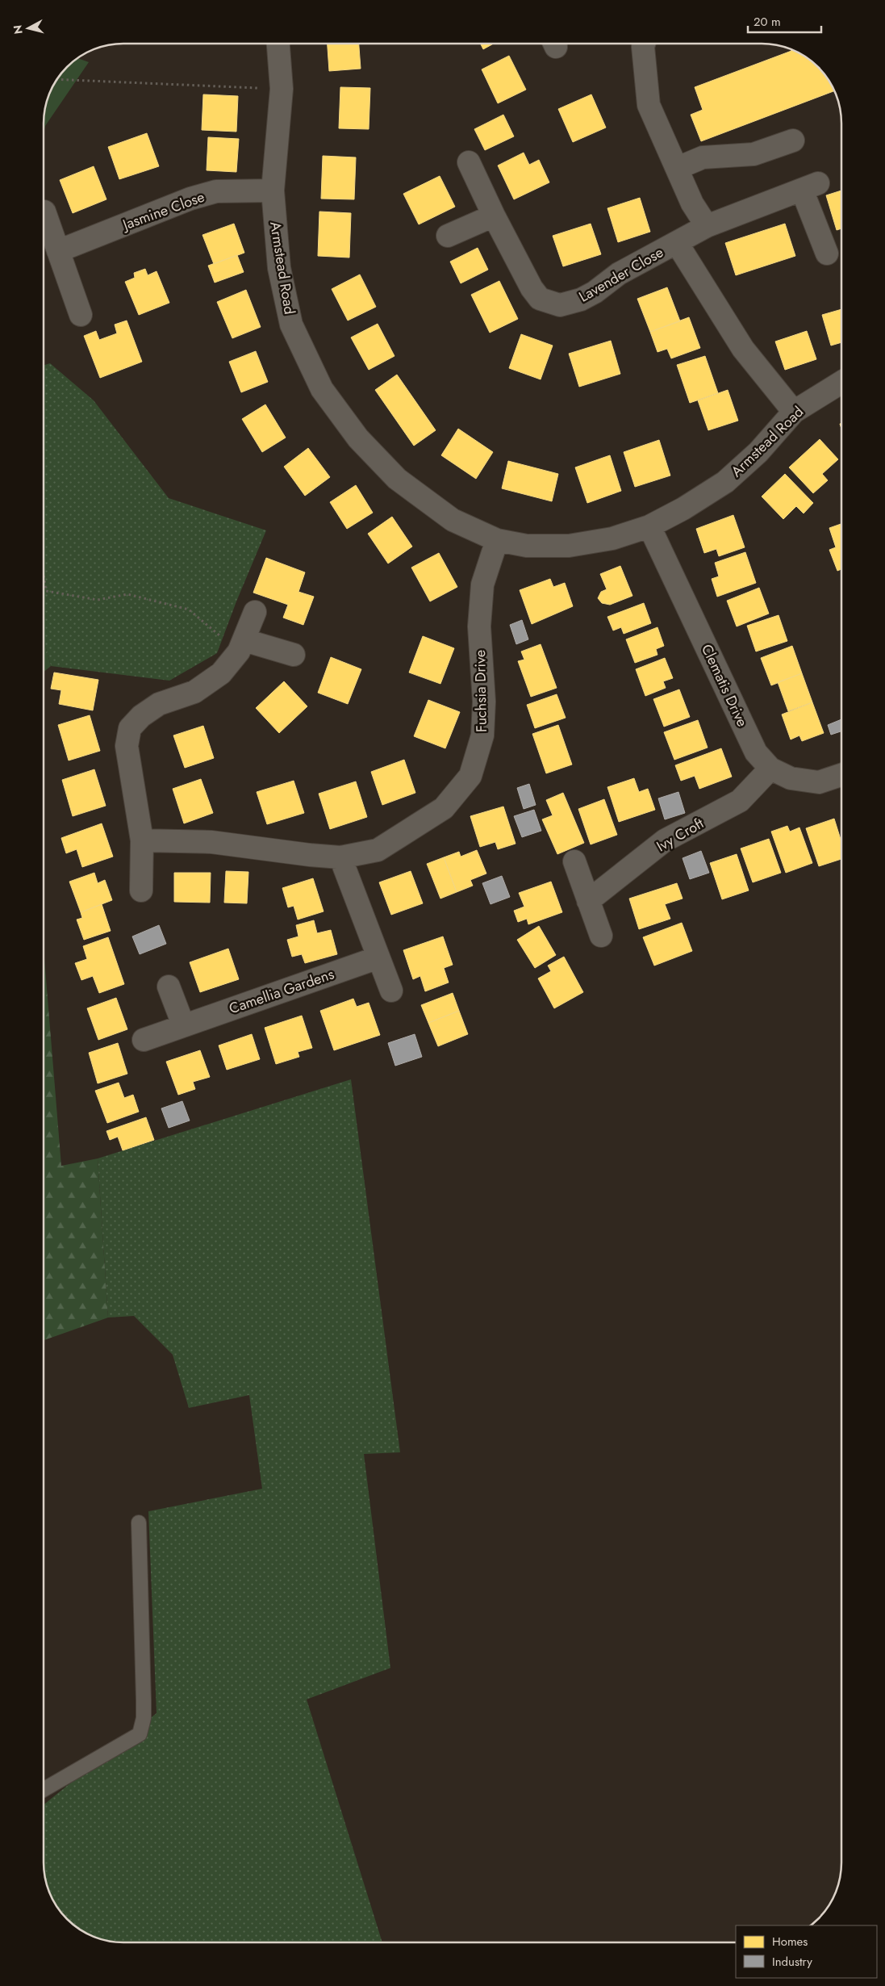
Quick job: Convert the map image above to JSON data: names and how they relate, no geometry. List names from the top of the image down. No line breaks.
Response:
{"streets":{"street":["Jasmine Close","Armstead Road","Lavender Close","Clematis Drive","Fuchsia Drive","Ivy Croft","Camellia Gardens"]},"crossings":[["Jasmine Close","Armstead Road"],["Armstead Road","Lavender Close"],["Armstead Road","Clematis Drive"],["Armstead Road","Fuchsia Drive"],["Clematis Drive","Ivy Croft"]],"legend":["Homes","Industry"],"scale_bar":"20 m","north":"left"}
